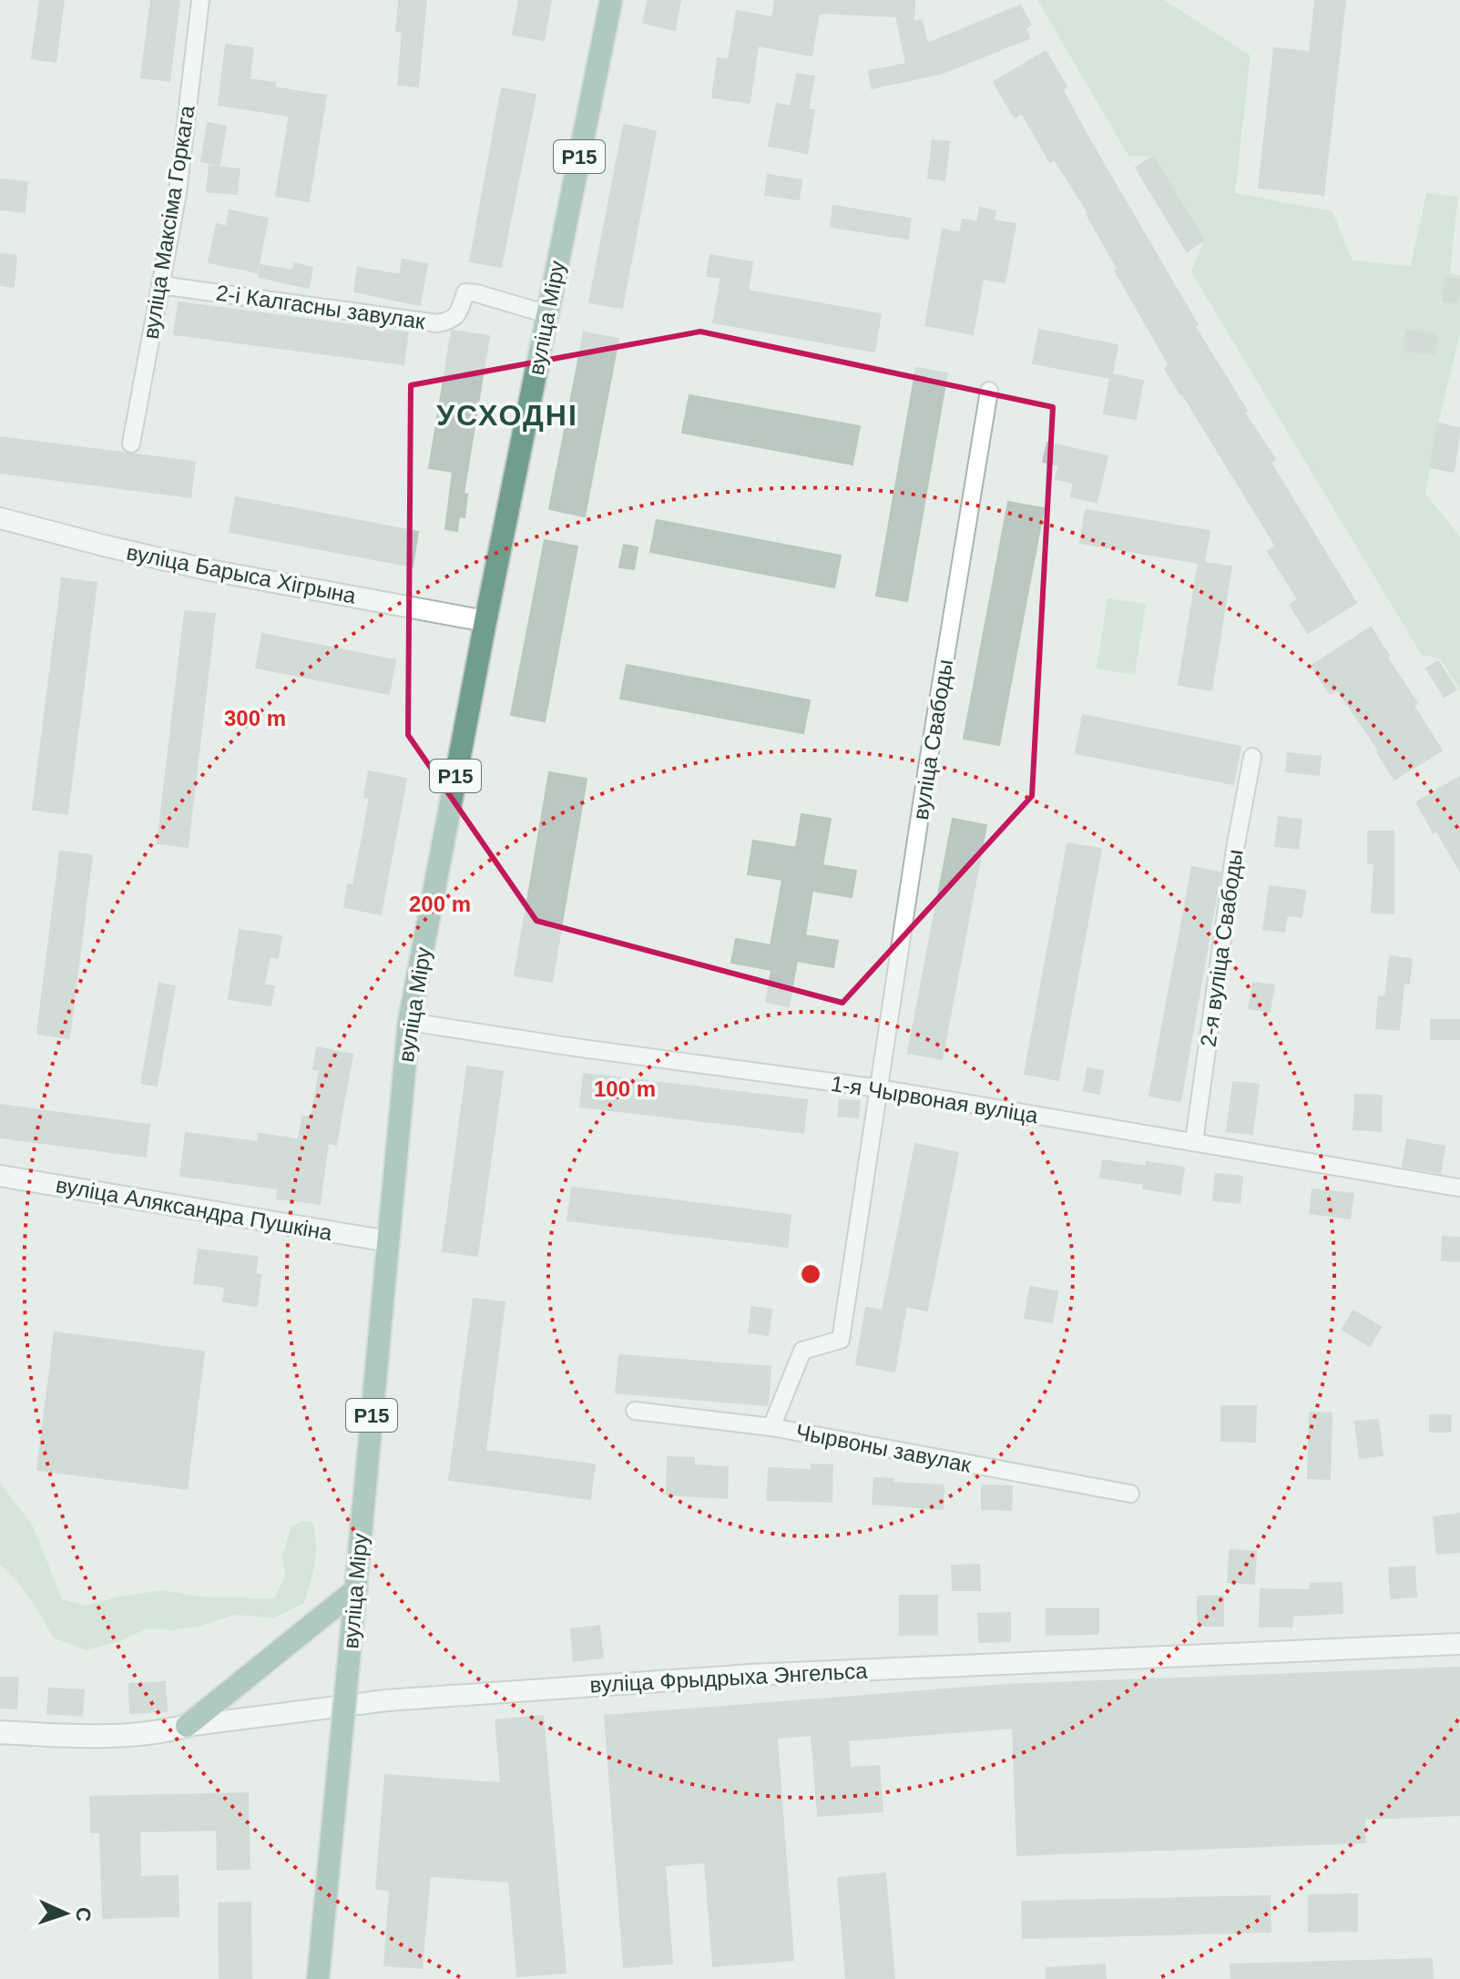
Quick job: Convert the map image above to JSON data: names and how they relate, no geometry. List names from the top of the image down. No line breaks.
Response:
{"streets":{"main road":["Р15","вуліца Міру","вуліца Фрыдрыха Энгельса"],"street":["вуліца Максіма Горкага","2-і Калгасны завулак","вуліца Барыса Хігрына","вуліца Свабоды","2-я вуліца Свабоды","1-я Чырвоная вуліца","вуліца Аляксандра Пушкіна","Чырвоны завулак"]},"crossings":[["вуліца Максіма Горкага","2-і Калгасны завулак"],["2-і Калгасны завулак","вуліца Міру"],["вуліца Міру","вуліца Барыса Хігрына"],["вуліца Міру","1-я Чырвоная вуліца"],["вуліца Міру","вуліца Аляксандра Пушкіна"],["вуліца Свабоды","1-я Чырвоная вуліца"],["вуліца Свабоды","Чырвоны завулак"],["2-я вуліца Свабоды","1-я Чырвоная вуліца"]],"districts":["УСХОДНІ"],"north":"right","rings":["300 m","200 m","100 m"]}
